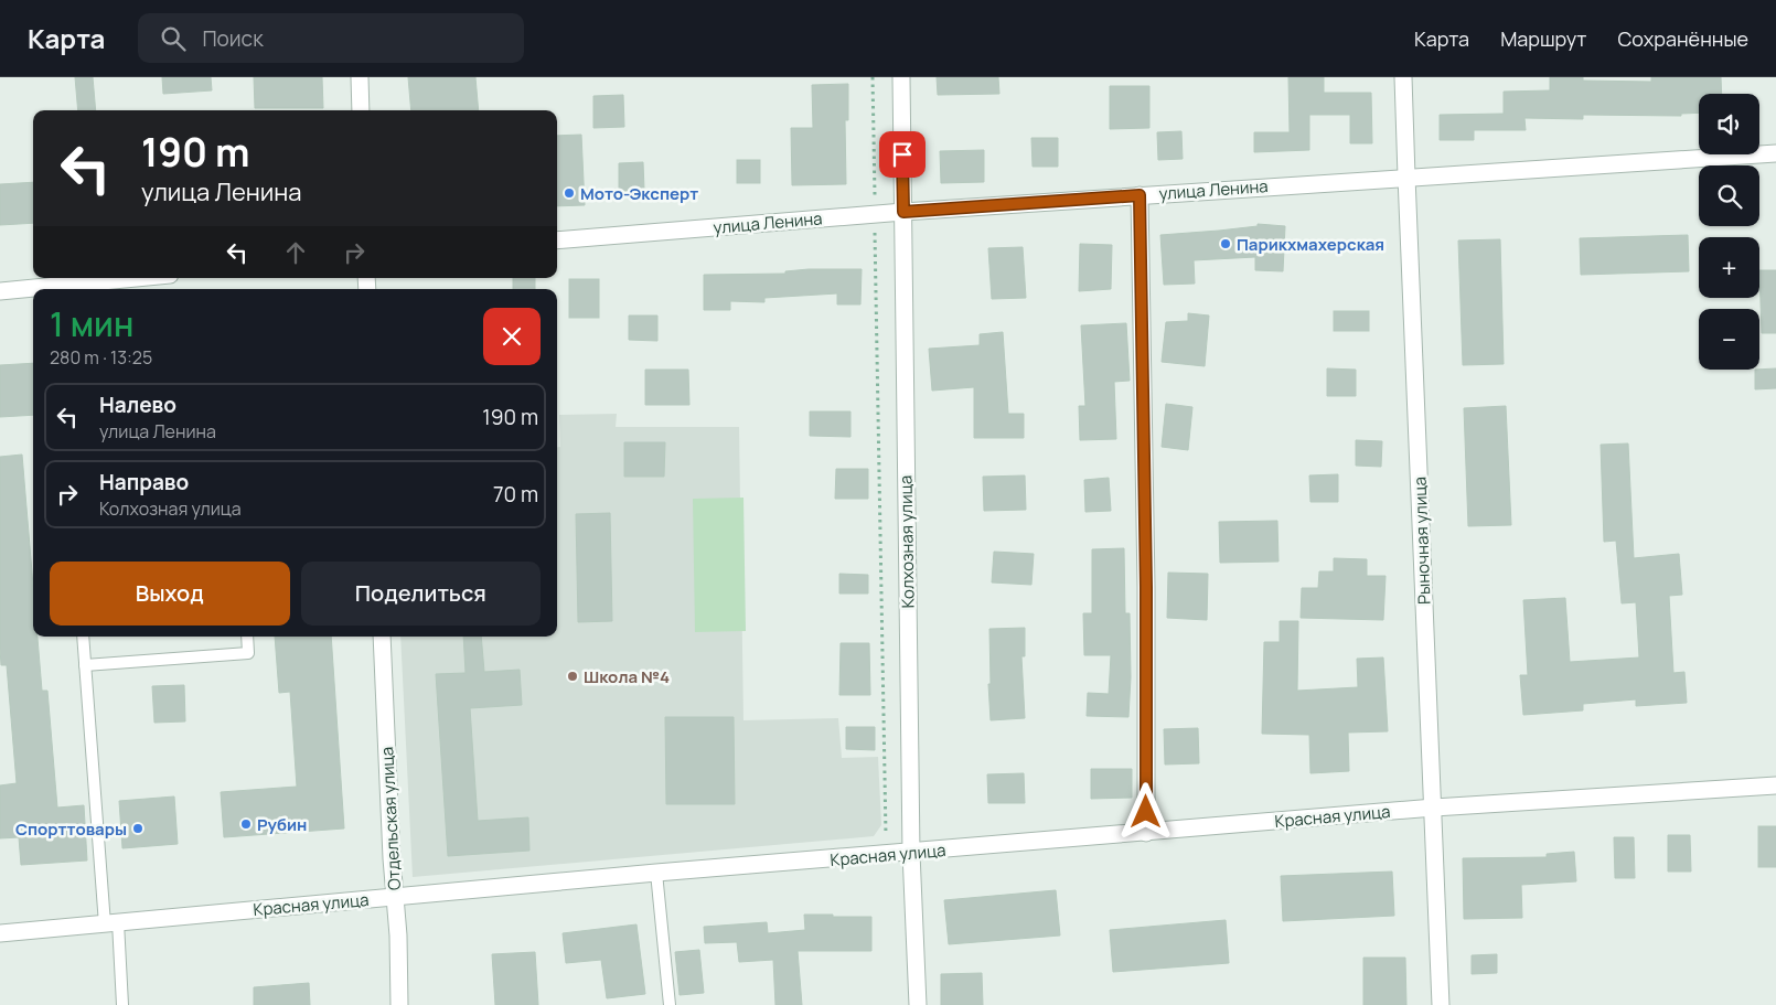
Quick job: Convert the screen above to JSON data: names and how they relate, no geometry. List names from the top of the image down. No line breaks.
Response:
{"streets":{"street":["улица Ленина","Рыночная улица","Колхозная улица","Красная улица","Отдельская улица"]},"crossings":[["улица Ленина","Рыночная улица"],["улица Ленина","Колхозная улица"],["Рыночная улица","Красная улица"],["Колхозная улица","Красная улица"],["Красная улица","Отдельская улица"]],"places":["Мото-Эксперт","Парикхмахерская","Школа №4","Рубин","Спорттовары"],"page":{"header":"Карта","search":"Поиск","nav":["Карта","Маршрут","Сохранённые"],"map_buttons":["+","−"],"turn":["190 m","улица Ленина"],"heading":["1 мин","280 m · 13:25"],"list":[{"name":"Налево","note":"улица Ленина","value":"190 m"},{"name":"Направо","note":"Колхозная улица","value":"70 m"}],"buttons":["Выход","Поделиться"]}}
